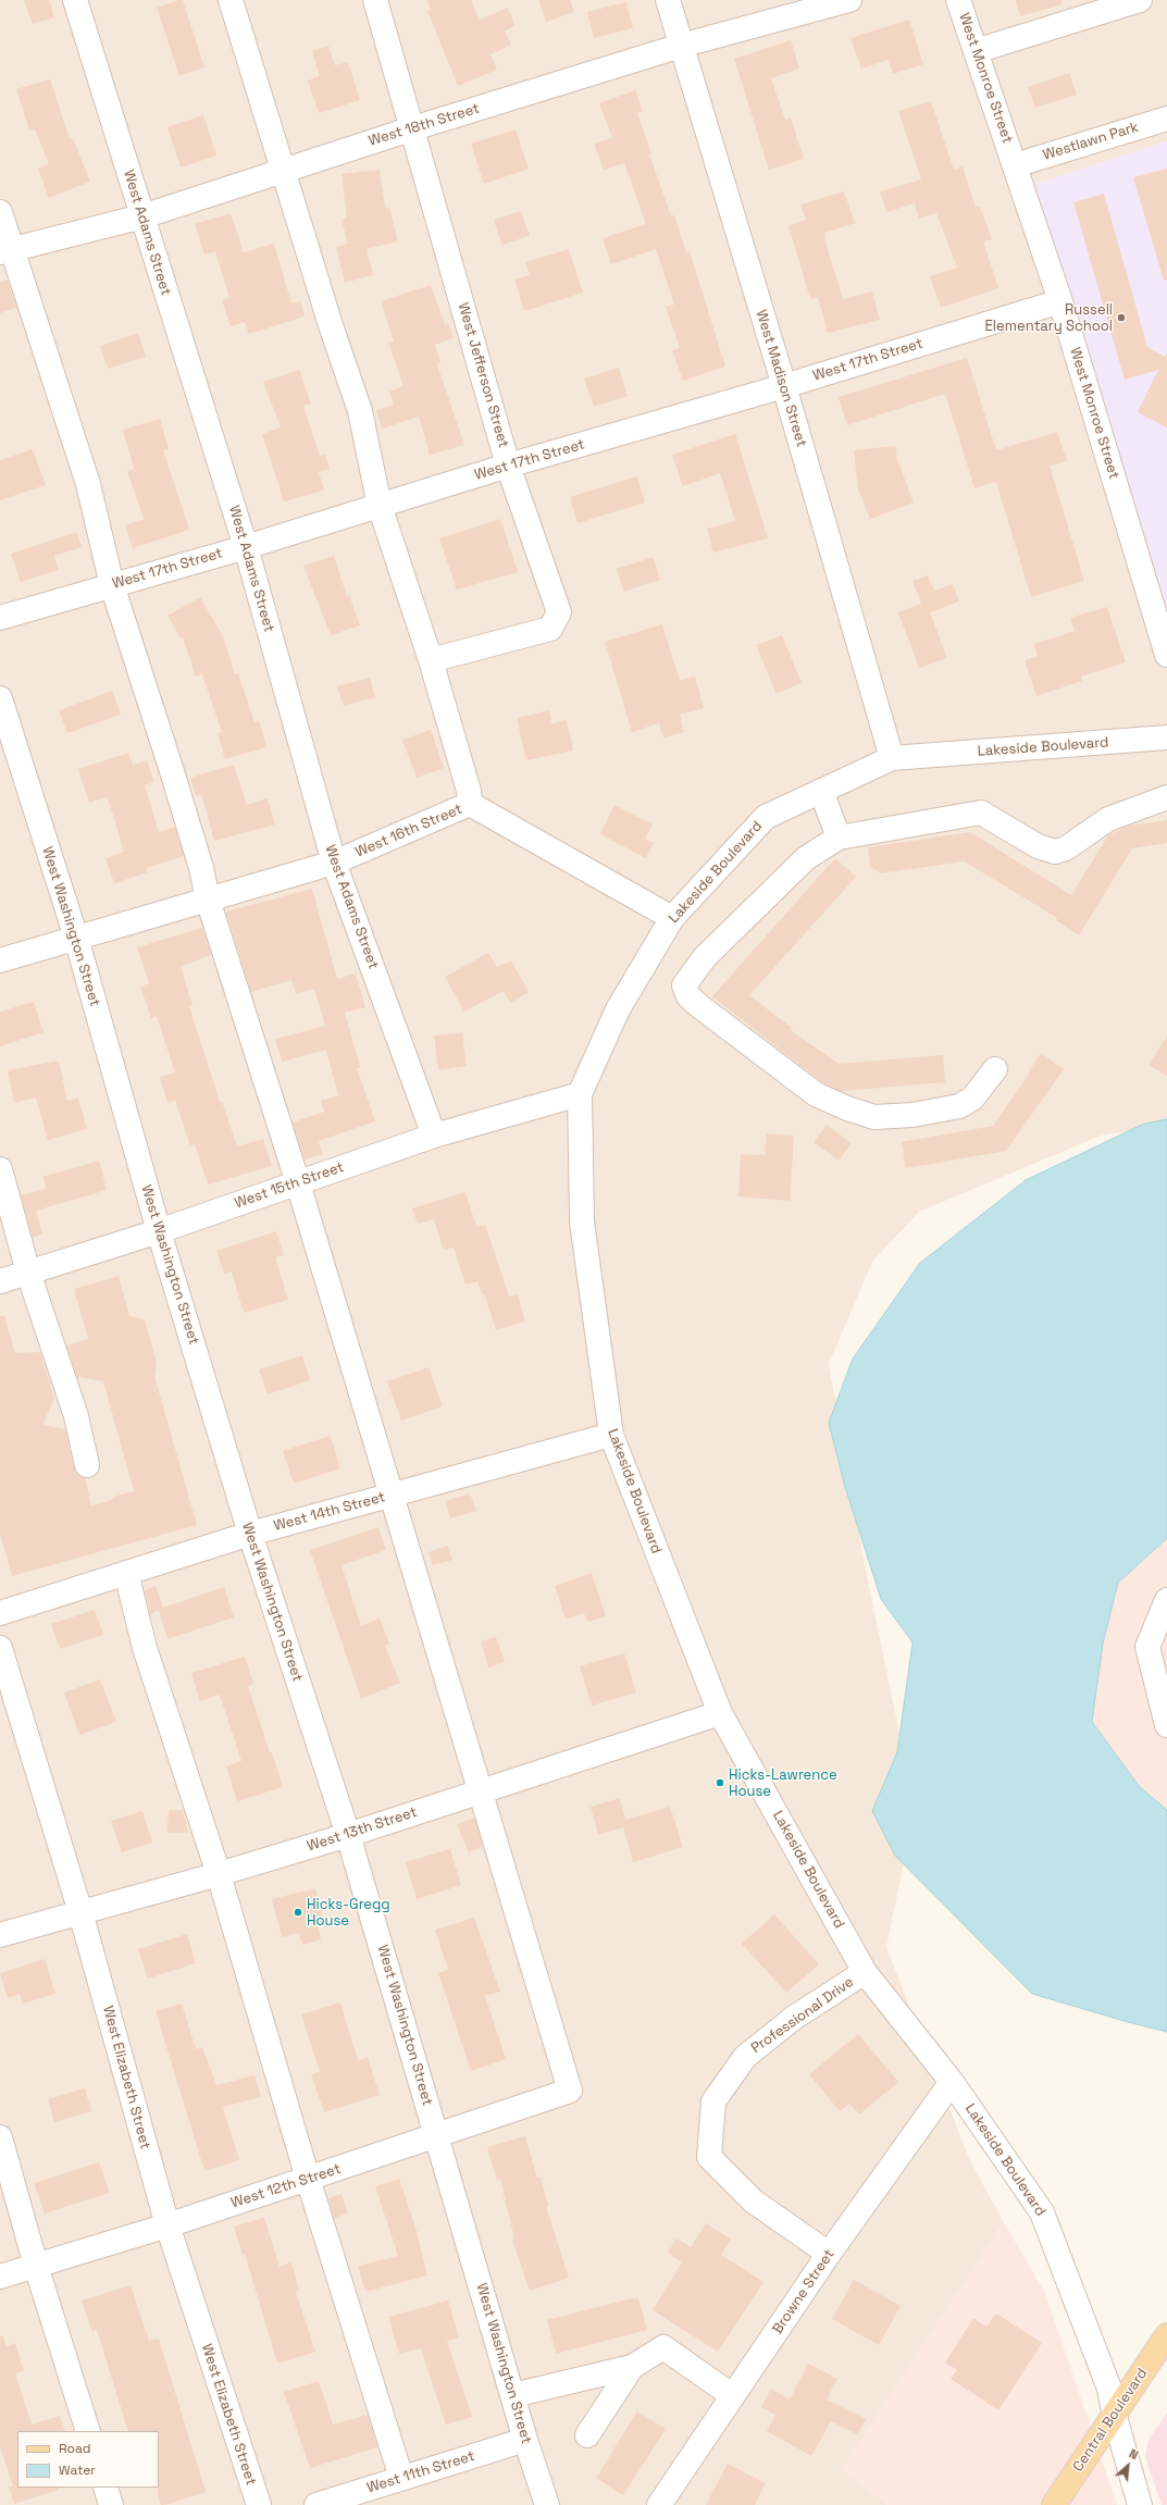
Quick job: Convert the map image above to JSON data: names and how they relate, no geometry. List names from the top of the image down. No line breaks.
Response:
{"streets":{"main road":["Central Boulevard"],"street":["West Monroe Street","West 18th Street","Westlawn Park","West Adams Street","West 17th Street","West Jefferson Street","West Madison Street","Lakeside Boulevard","West 16th Street","West Washington Street","West 15th Street","West 14th Street","West 13th Street","Professional Drive","West Elizabeth Street","West 12th Street","Browne Street","West 11th Street"]},"crossings":[["West Monroe Street","Westlawn Park"],["West Monroe Street","West 17th Street"],["West 18th Street","West Adams Street"],["West 18th Street","West Jefferson Street"],["West 18th Street","West Madison Street"],["West Adams Street","West 17th Street"],["West Adams Street","West 16th Street"],["West Adams Street","West 15th Street"],["West 17th Street","West Jefferson Street"],["West 17th Street","West Madison Street"],["West Madison Street","Lakeside Boulevard"],["Lakeside Boulevard","West 16th Street"],["Lakeside Boulevard","West 15th Street"],["Lakeside Boulevard","West 14th Street"],["Lakeside Boulevard","West 13th Street"],["Lakeside Boulevard","Professional Drive"],["Lakeside Boulevard","Browne Street"],["Lakeside Boulevard","Central Boulevard"],["West 16th Street","West Washington Street"],["West Washington Street","West 15th Street"],["West Washington Street","West 14th Street"],["West Washington Street","West 13th Street"],["West Washington Street","West 12th Street"],["West Washington Street","West 11th Street"],["West 13th Street","West Elizabeth Street"],["West 13th Street","West 12th Street"],["Professional Drive","Browne Street"],["West Elizabeth Street","West 12th Street"]],"places":["Russell Elementary School","Hicks-Lawrence House","Hicks-Gregg House"],"legend":["Road","Water"],"north":"top right"}
